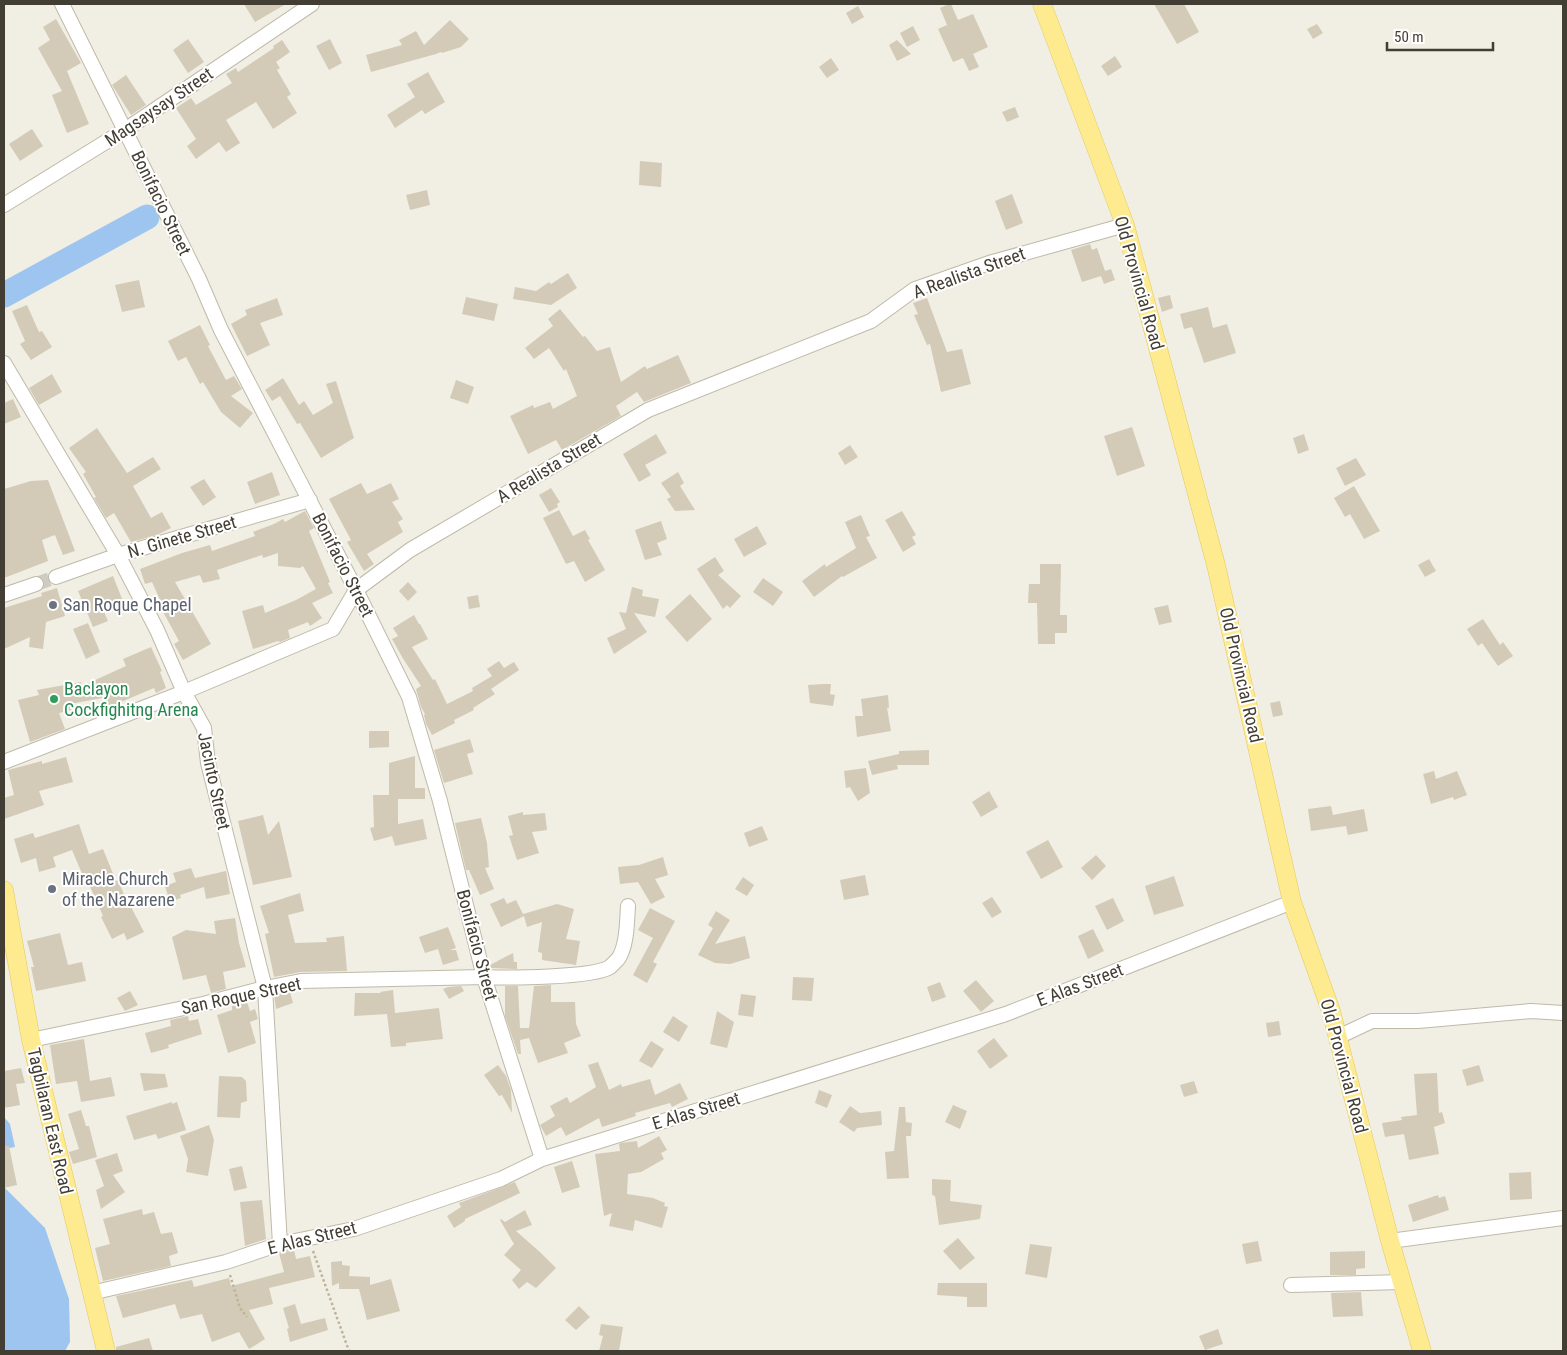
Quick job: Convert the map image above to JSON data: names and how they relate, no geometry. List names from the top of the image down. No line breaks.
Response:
{"streets":{"main road":["Old Provincial Road","Tagbilaran East Road"],"street":["Magsaysay Street","Bonifacio Street","A Realista Street","N. Ginete Street","Jacinto Street","E Alas Street","San Roque Street"]},"crossings":[["Magsaysay Street","Bonifacio Street"],["Bonifacio Street","A Realista Street"],["Bonifacio Street","N. Ginete Street"],["Bonifacio Street","E Alas Street"],["Bonifacio Street","San Roque Street"],["A Realista Street","Old Provincial Road"],["A Realista Street","Jacinto Street"],["Old Provincial Road","E Alas Street"],["N. Ginete Street","Jacinto Street"],["Jacinto Street","E Alas Street"],["Jacinto Street","San Roque Street"],["E Alas Street","Tagbilaran East Road"],["San Roque Street","Tagbilaran East Road"]],"places":["San Roque Chapel","Baclayon Cockfighitng Arena","Miracle Church of the Nazarene"],"scale_bar":"50 m"}
